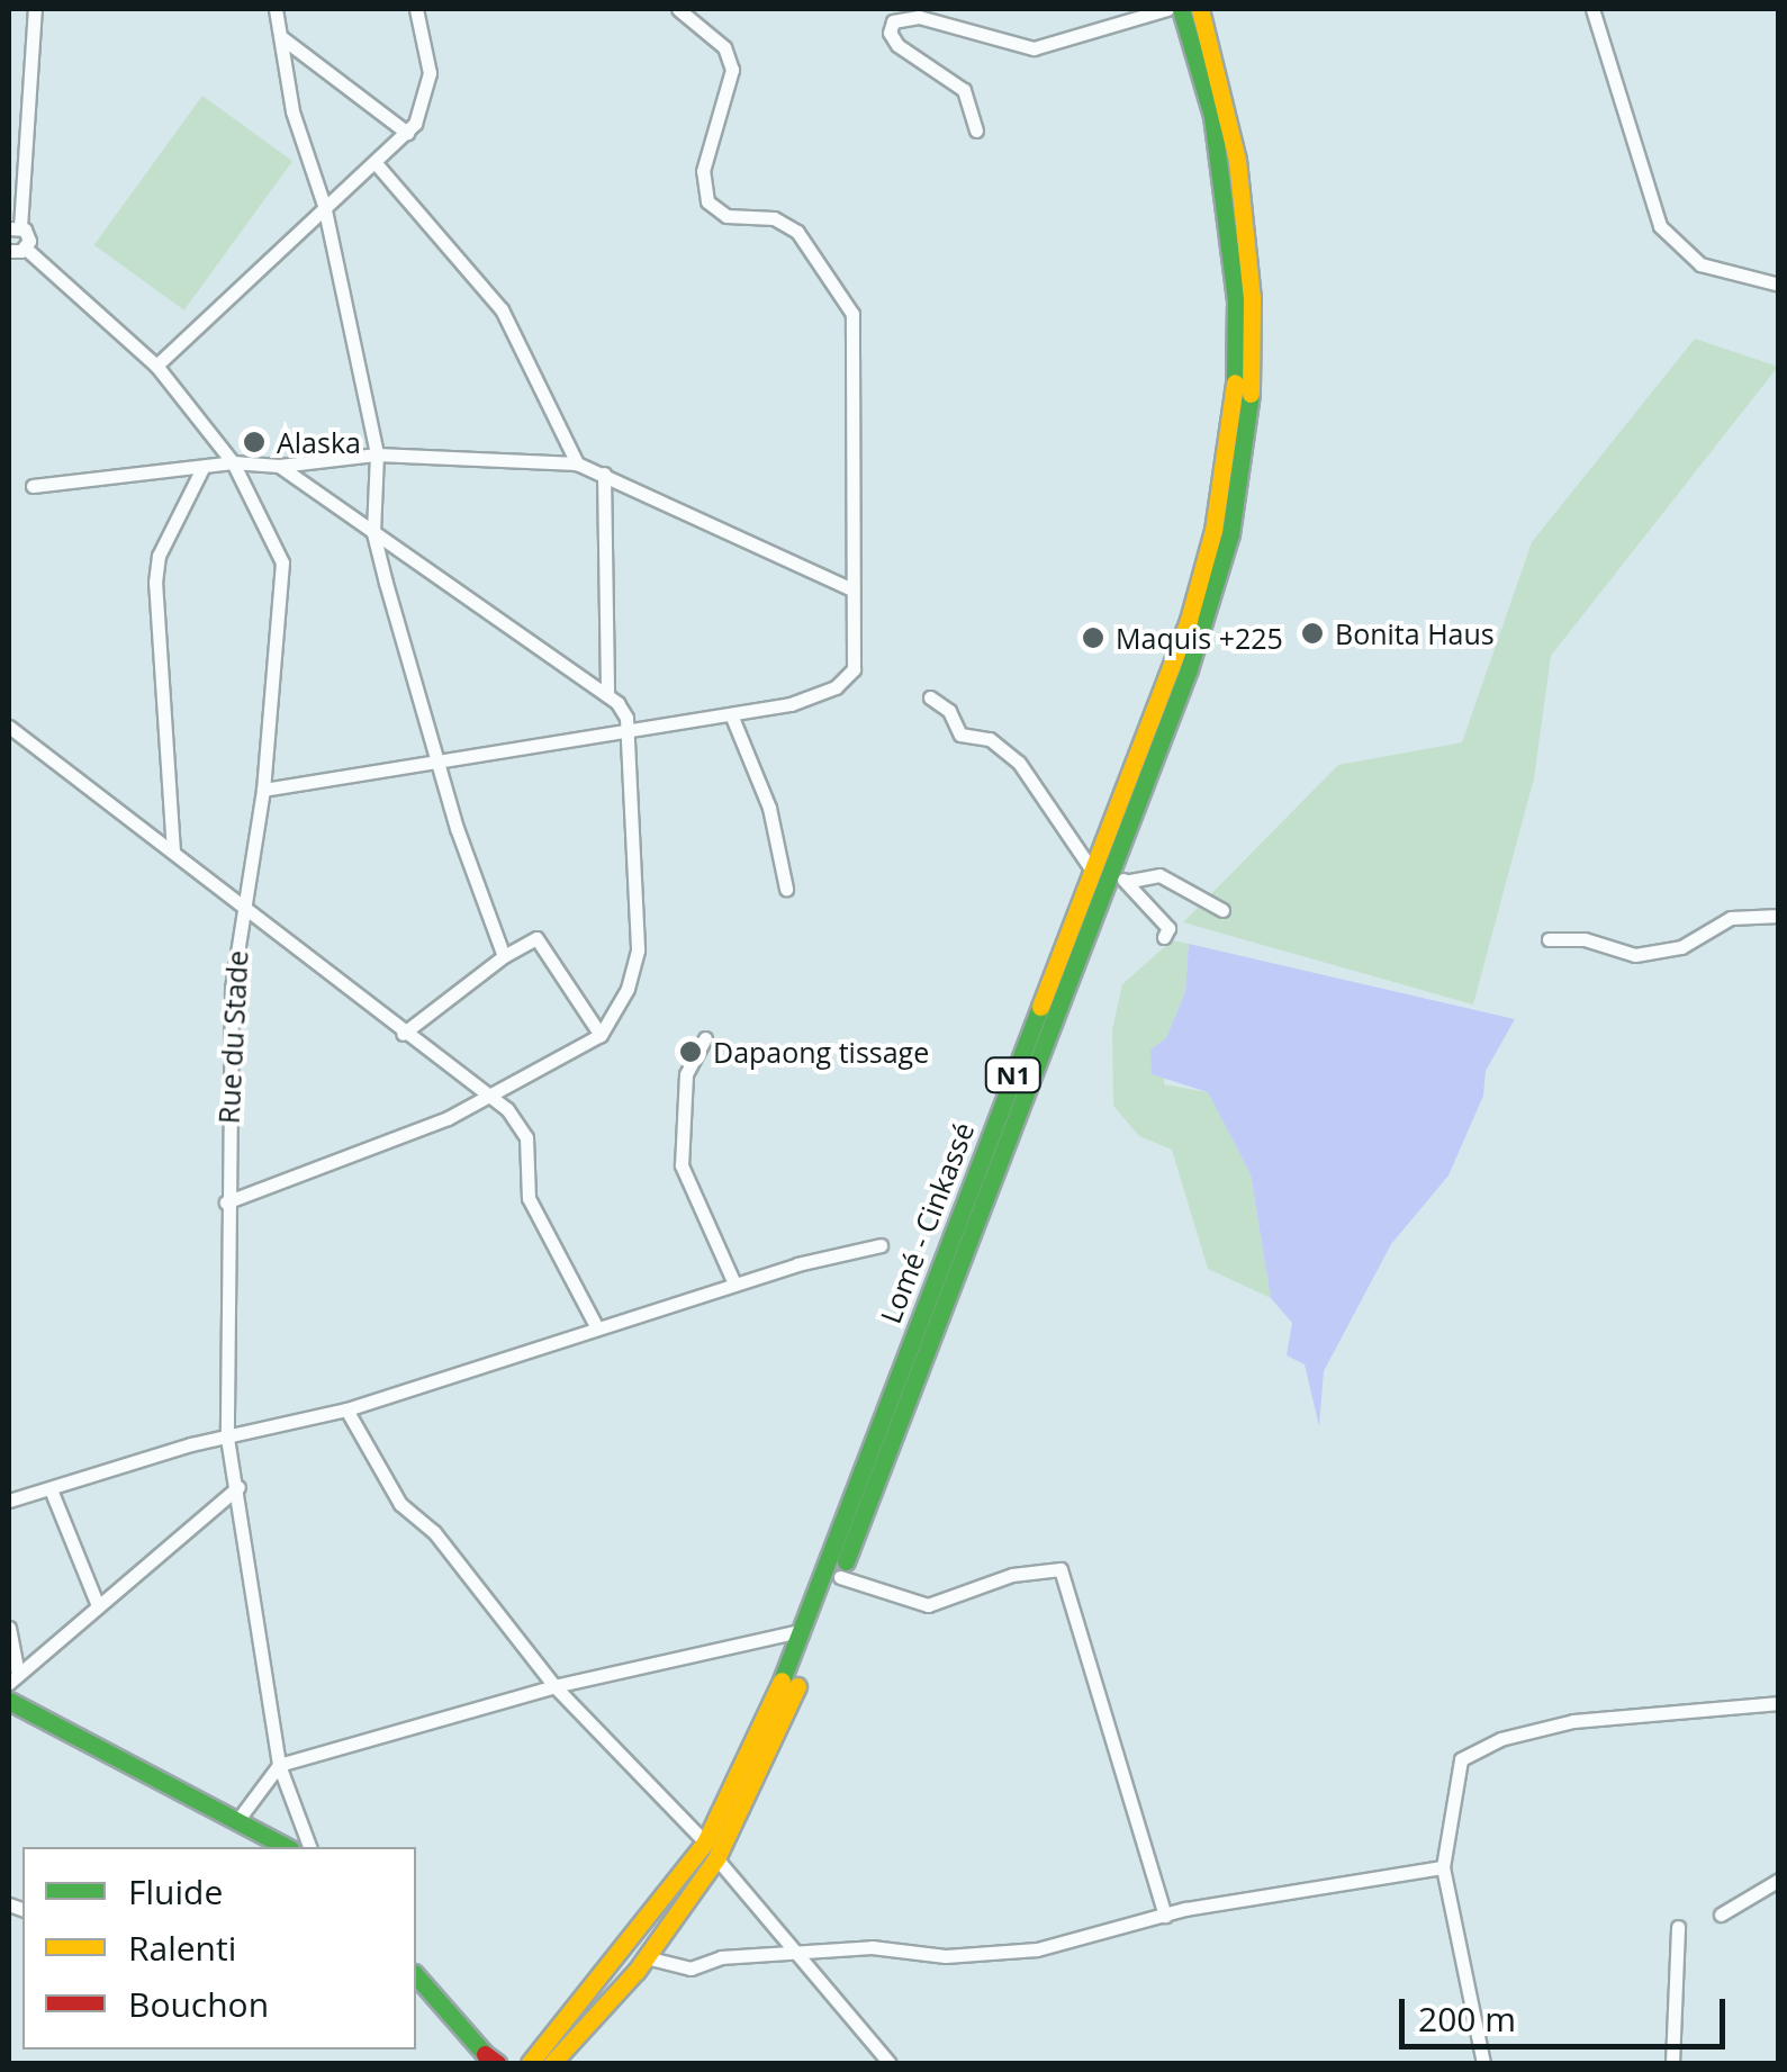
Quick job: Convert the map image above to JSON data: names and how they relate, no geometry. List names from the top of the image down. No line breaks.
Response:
{"streets":{"main road":["N1","Lomé - Cinkassé"],"street":["Rue du Stade"]},"places":["Alaska","Bonita Haus","Maquis +225","Dapaong tissage"],"legend":["Fluide","Ralenti","Bouchon"],"scale_bar":"200 m"}
